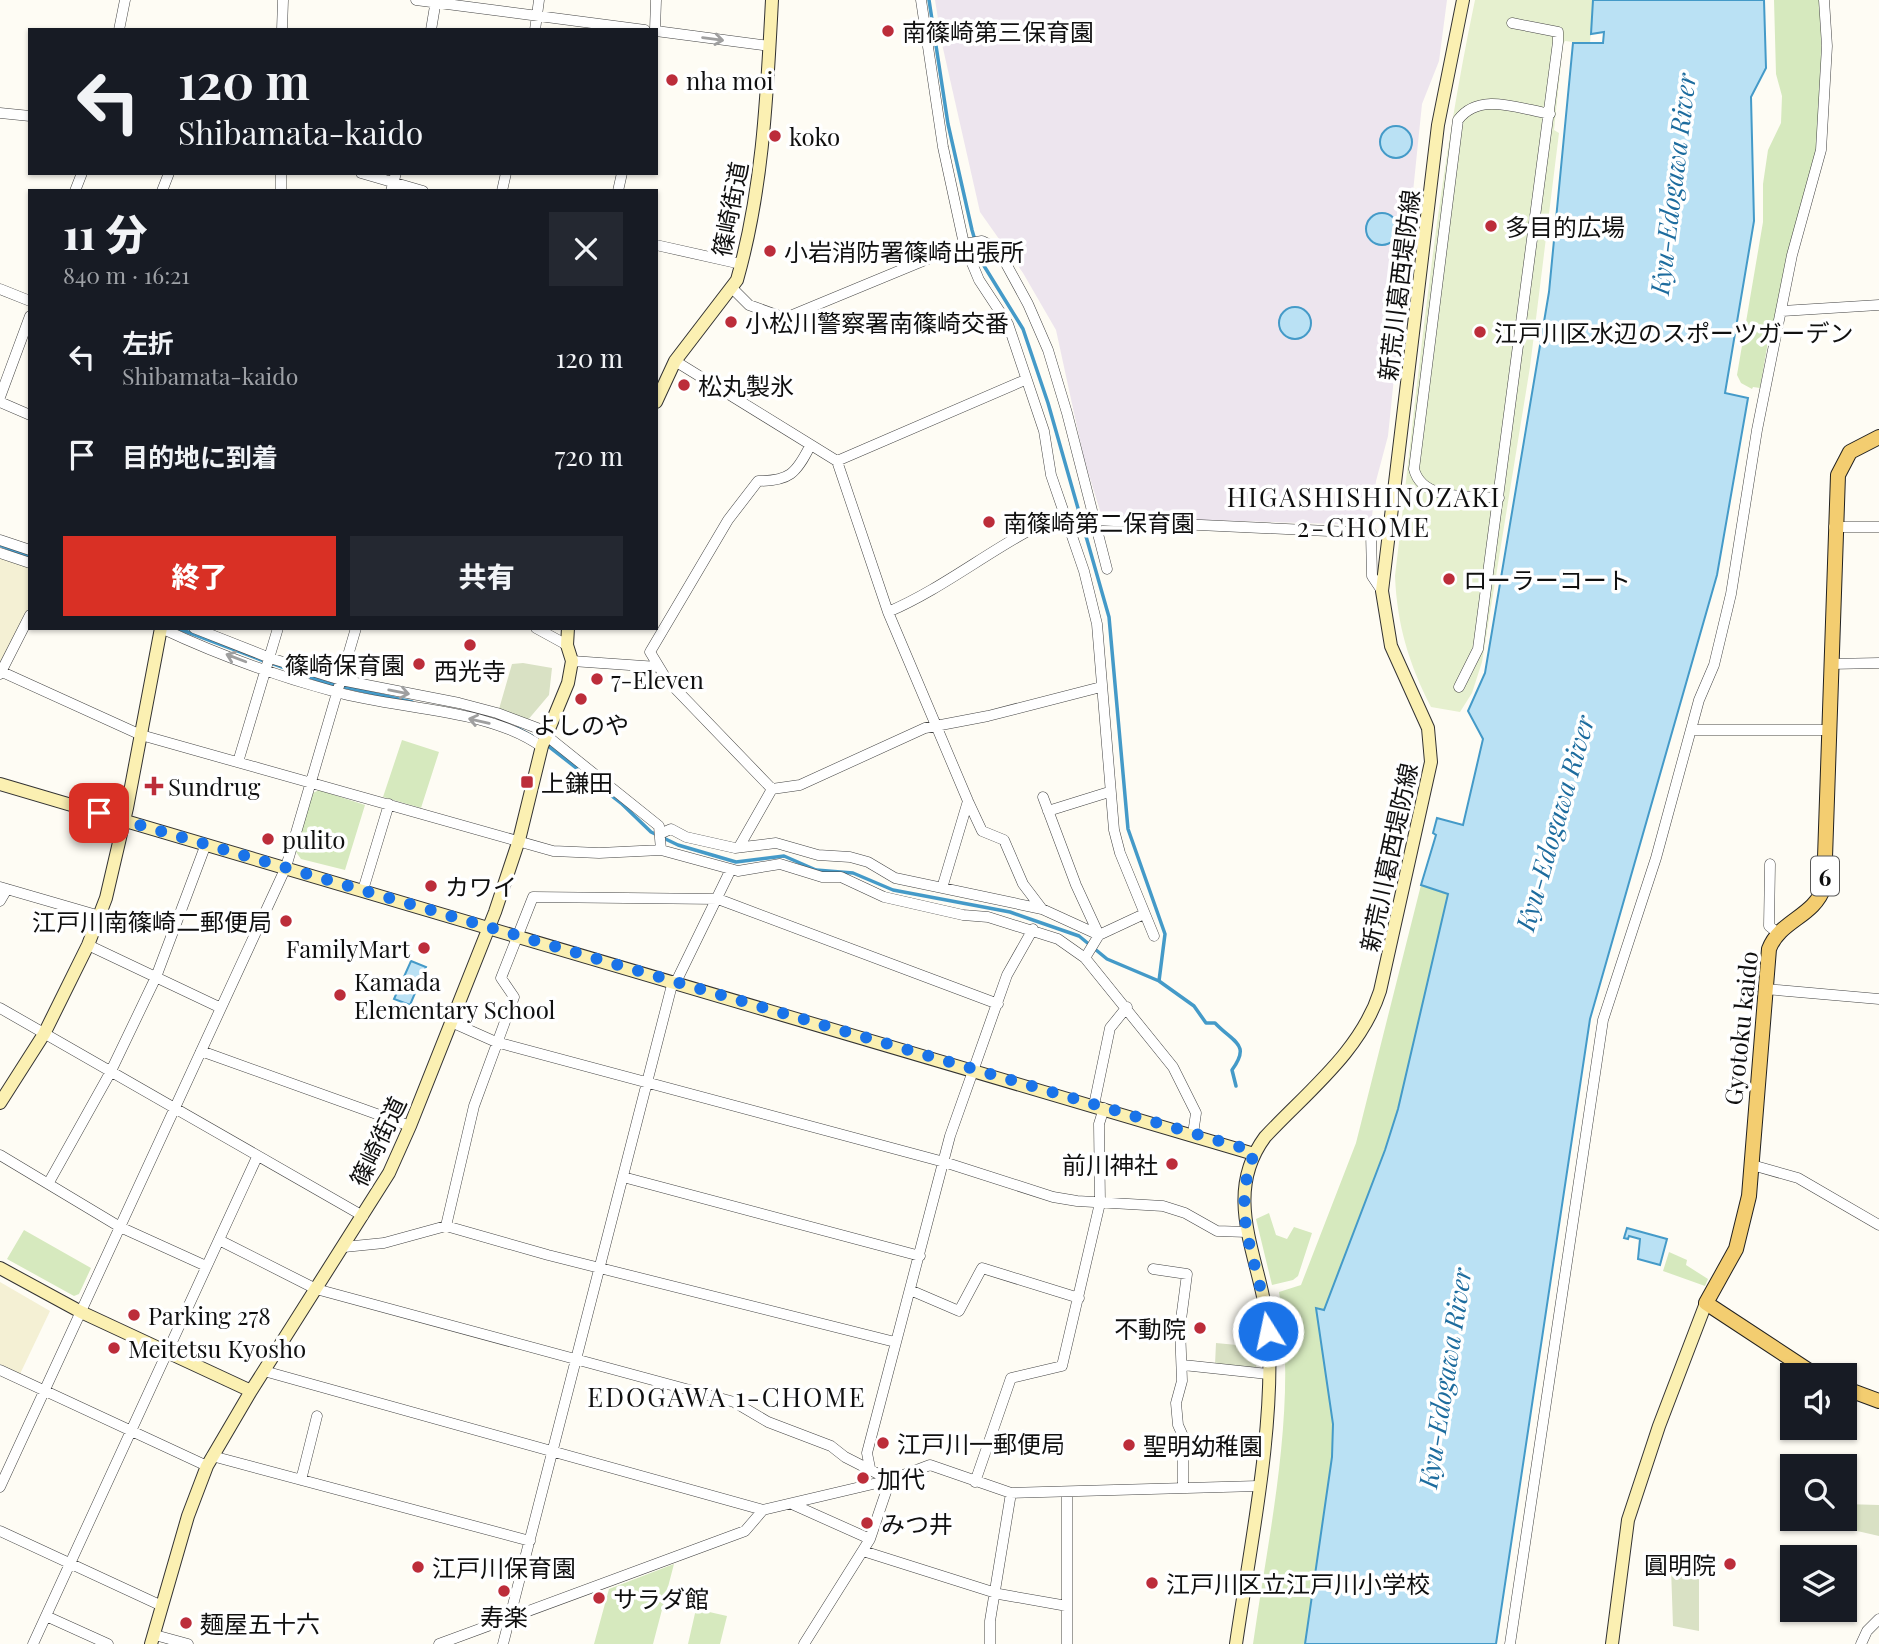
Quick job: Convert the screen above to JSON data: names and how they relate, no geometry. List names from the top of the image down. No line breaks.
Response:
{"streets":{"main road":["篠崎街道","新荒川葛西堤防線","6","Gyotoku kaido"]},"districts":["HIGASHISHINOZAKI 2-CHOME","EDOGAWA 1-CHOME"],"water":["Kyu-Edogawa River"],"places":{"other":["南篠崎第三保育園","nha moi","koko","多目的広場","小岩消防署篠崎出張所","小松川警察署南篠崎交番","江戸川区水辺のスポーツガーデン","松丸製氷","南篠崎第二保育園","ローラーコート","西光寺","篠崎保育園","7-Eleven","よしのや","pulito","カワイ","江戸川南篠崎二郵便局","FamilyMart","Kamada Elementary School","前川神社","Parking 278","不動院","Meitetsu Kyosho","江戸川一郵便局","聖明幼稚園","加代","みつ井","圓明院","江戸川保育園","江戸川区立江戸川小学校","寿楽","サラダ館","麺屋五十六"],"transit":["上鎌田"],"health":["Sundrug"]},"page":{"turn":["120 m","Shibamata-kaido"],"heading":["11 分","840 m · 16:21"],"list":[{"name":"左折","note":"Shibamata-kaido","value":"120 m"},{"name":"目的地に到着","value":"720 m"}],"buttons":["終了","共有"]}}
